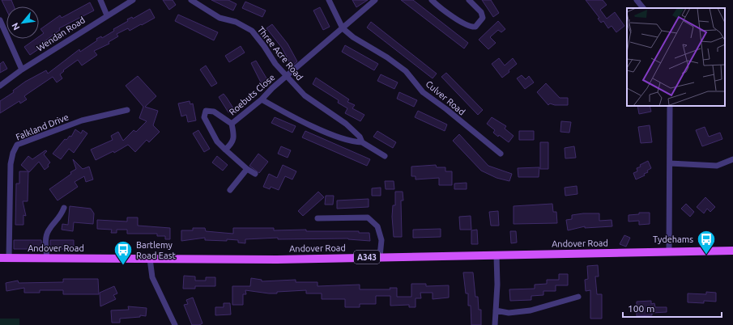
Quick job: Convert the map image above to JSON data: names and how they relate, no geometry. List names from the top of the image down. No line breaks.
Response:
{"streets":{"main road":["Andover Road","A343"],"street":["Wendan Road","Three Acre Road","Roebuts Close","Culver Road","Falkland Drive"]},"crossings":[["Three Acre Road","Roebuts Close"],["Roebuts Close","Culver Road"],["Falkland Drive","Andover Road"]],"places":{"bus stop":["Tydehams","Bartlemy Road East"]},"scale_bar":"100 m","north":"bottom left"}
